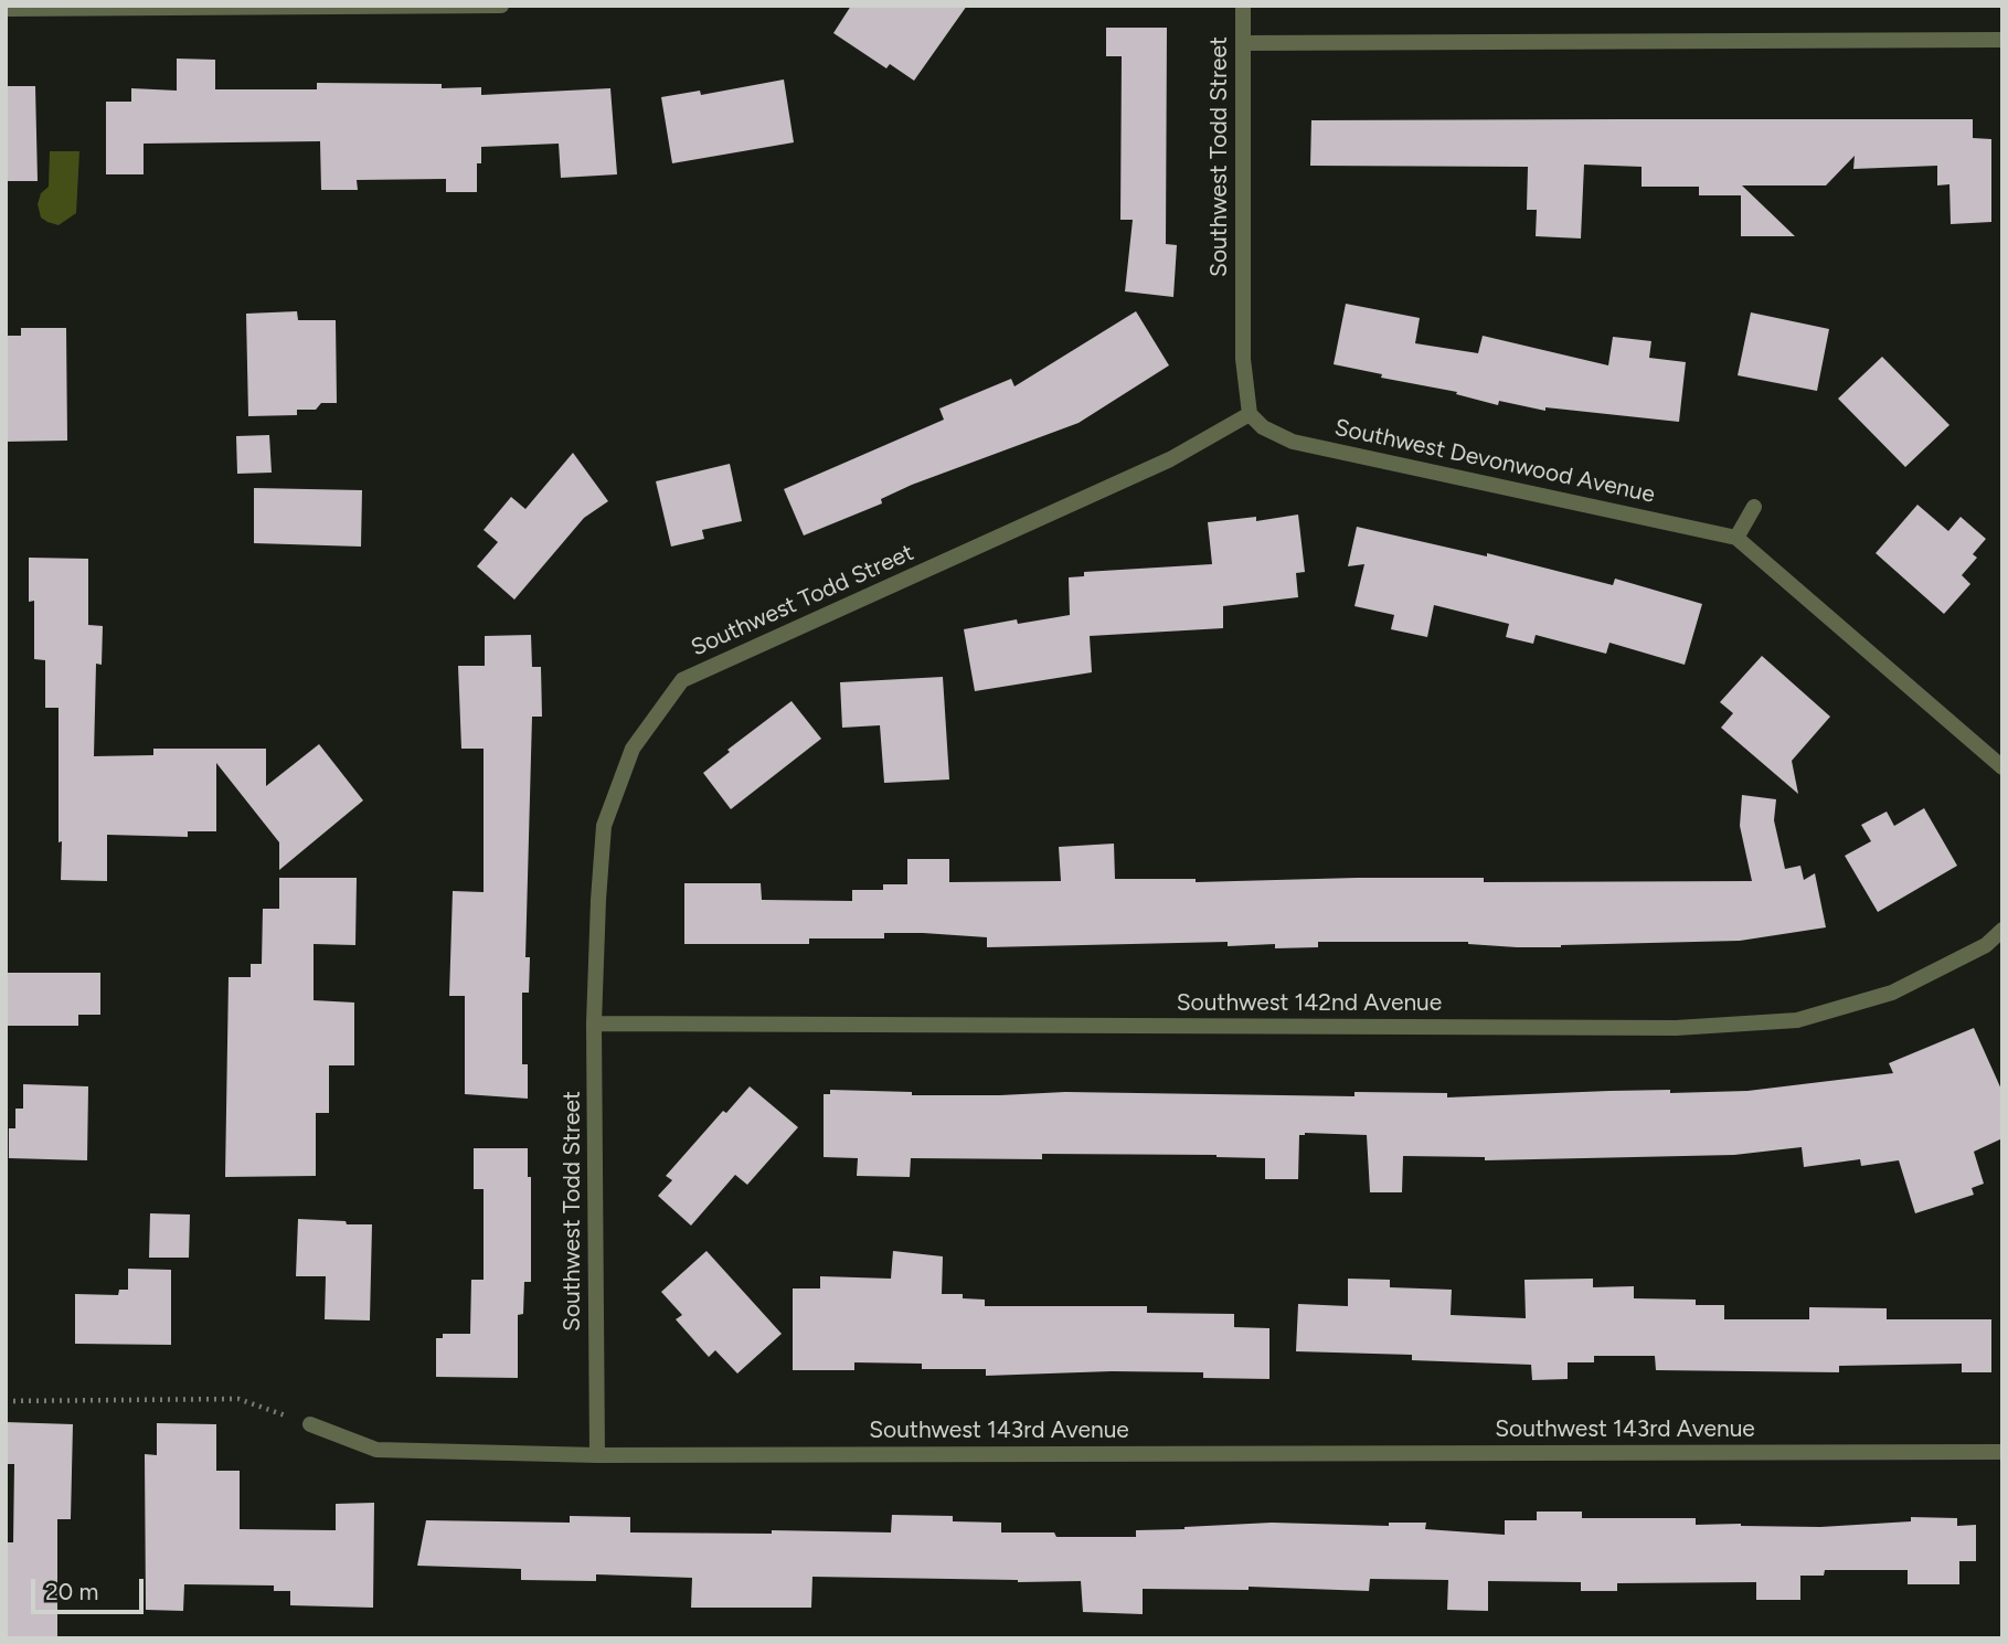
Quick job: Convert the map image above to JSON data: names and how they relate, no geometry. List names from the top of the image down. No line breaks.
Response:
{"streets":{"street":["Southwest Todd Street","Southwest Devonwood Avenue","Southwest 142nd Avenue","Southwest 143rd Avenue"]},"crossings":[["Southwest Todd Street","Southwest Devonwood Avenue"],["Southwest Todd Street","Southwest 142nd Avenue"],["Southwest Todd Street","Southwest 143rd Avenue"]],"scale_bar":"20 m"}
